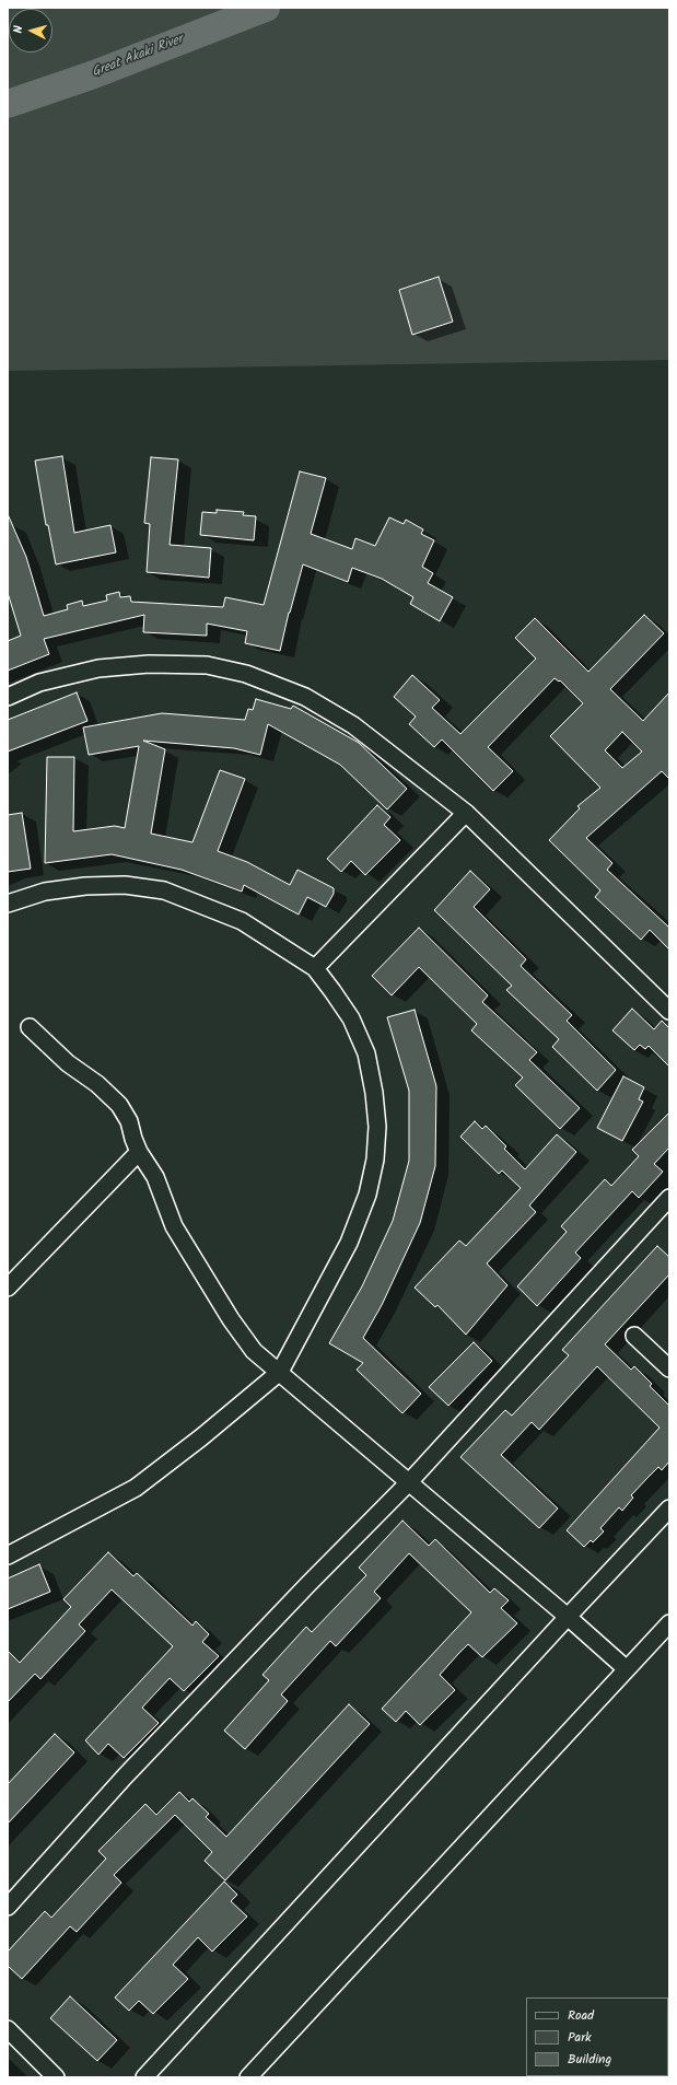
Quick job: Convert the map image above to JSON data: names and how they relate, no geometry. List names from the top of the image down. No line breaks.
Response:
{"water":["Great Akaki River"],"legend":["Road","Park","Building"],"north":"left"}
